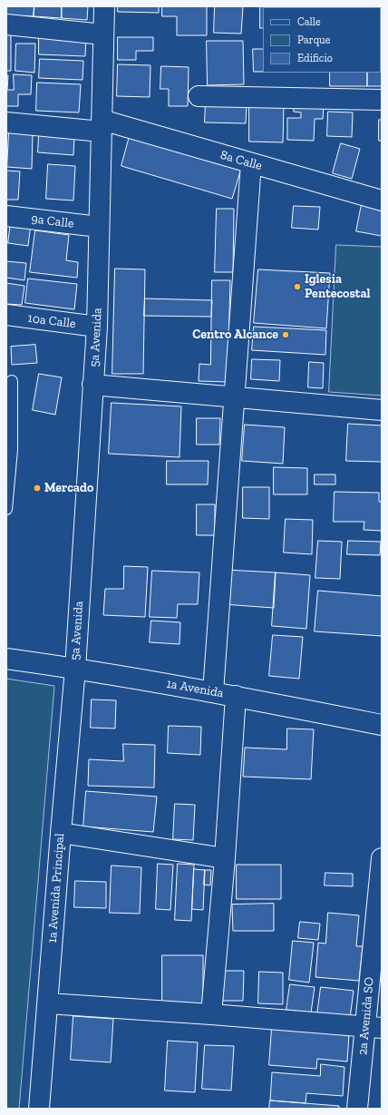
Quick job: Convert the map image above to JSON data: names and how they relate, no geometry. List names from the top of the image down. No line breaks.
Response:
{"streets":{"street":["8a Calle","9a Calle","10a Calle","5a Avenida","1a Avenida","1a Avenida Principal","2a Avenida SO"]},"crossings":[["8a Calle","5a Avenida"],["9a Calle","5a Avenida"],["10a Calle","5a Avenida"],["5a Avenida","1a Avenida"],["5a Avenida","1a Avenida Principal"],["1a Avenida","1a Avenida Principal"]],"places":["Iglesia Pentecostal","Centro Alcance","Mercado"],"legend":["Calle","Parque","Edificio"]}
